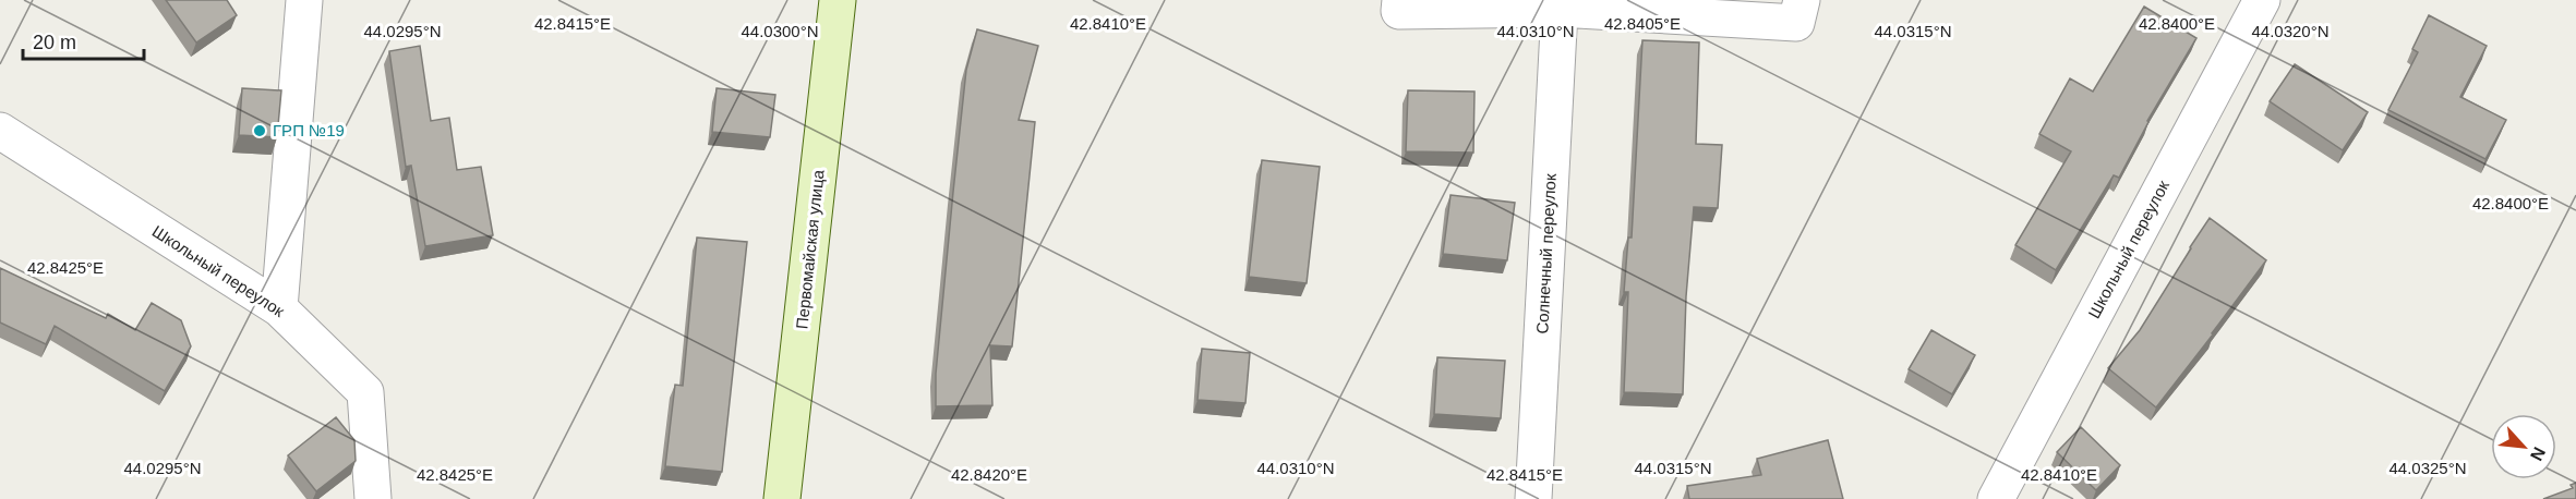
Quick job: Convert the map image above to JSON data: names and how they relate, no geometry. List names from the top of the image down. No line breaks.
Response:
{"streets":{"main road":["Первомайская улица"],"street":["Школьный переулок","Солнечный переулок"]},"places":["ГРП №19"],"scale_bar":"20 m","north":"bottom right","coordinates":["42.8415°E","42.8410°E","42.8405°E","42.8400°E","44.0295°N","44.0300°N","44.0310°N","44.0315°N","44.0320°N","42.8425°E","44.0325°N","42.8420°E"]}
